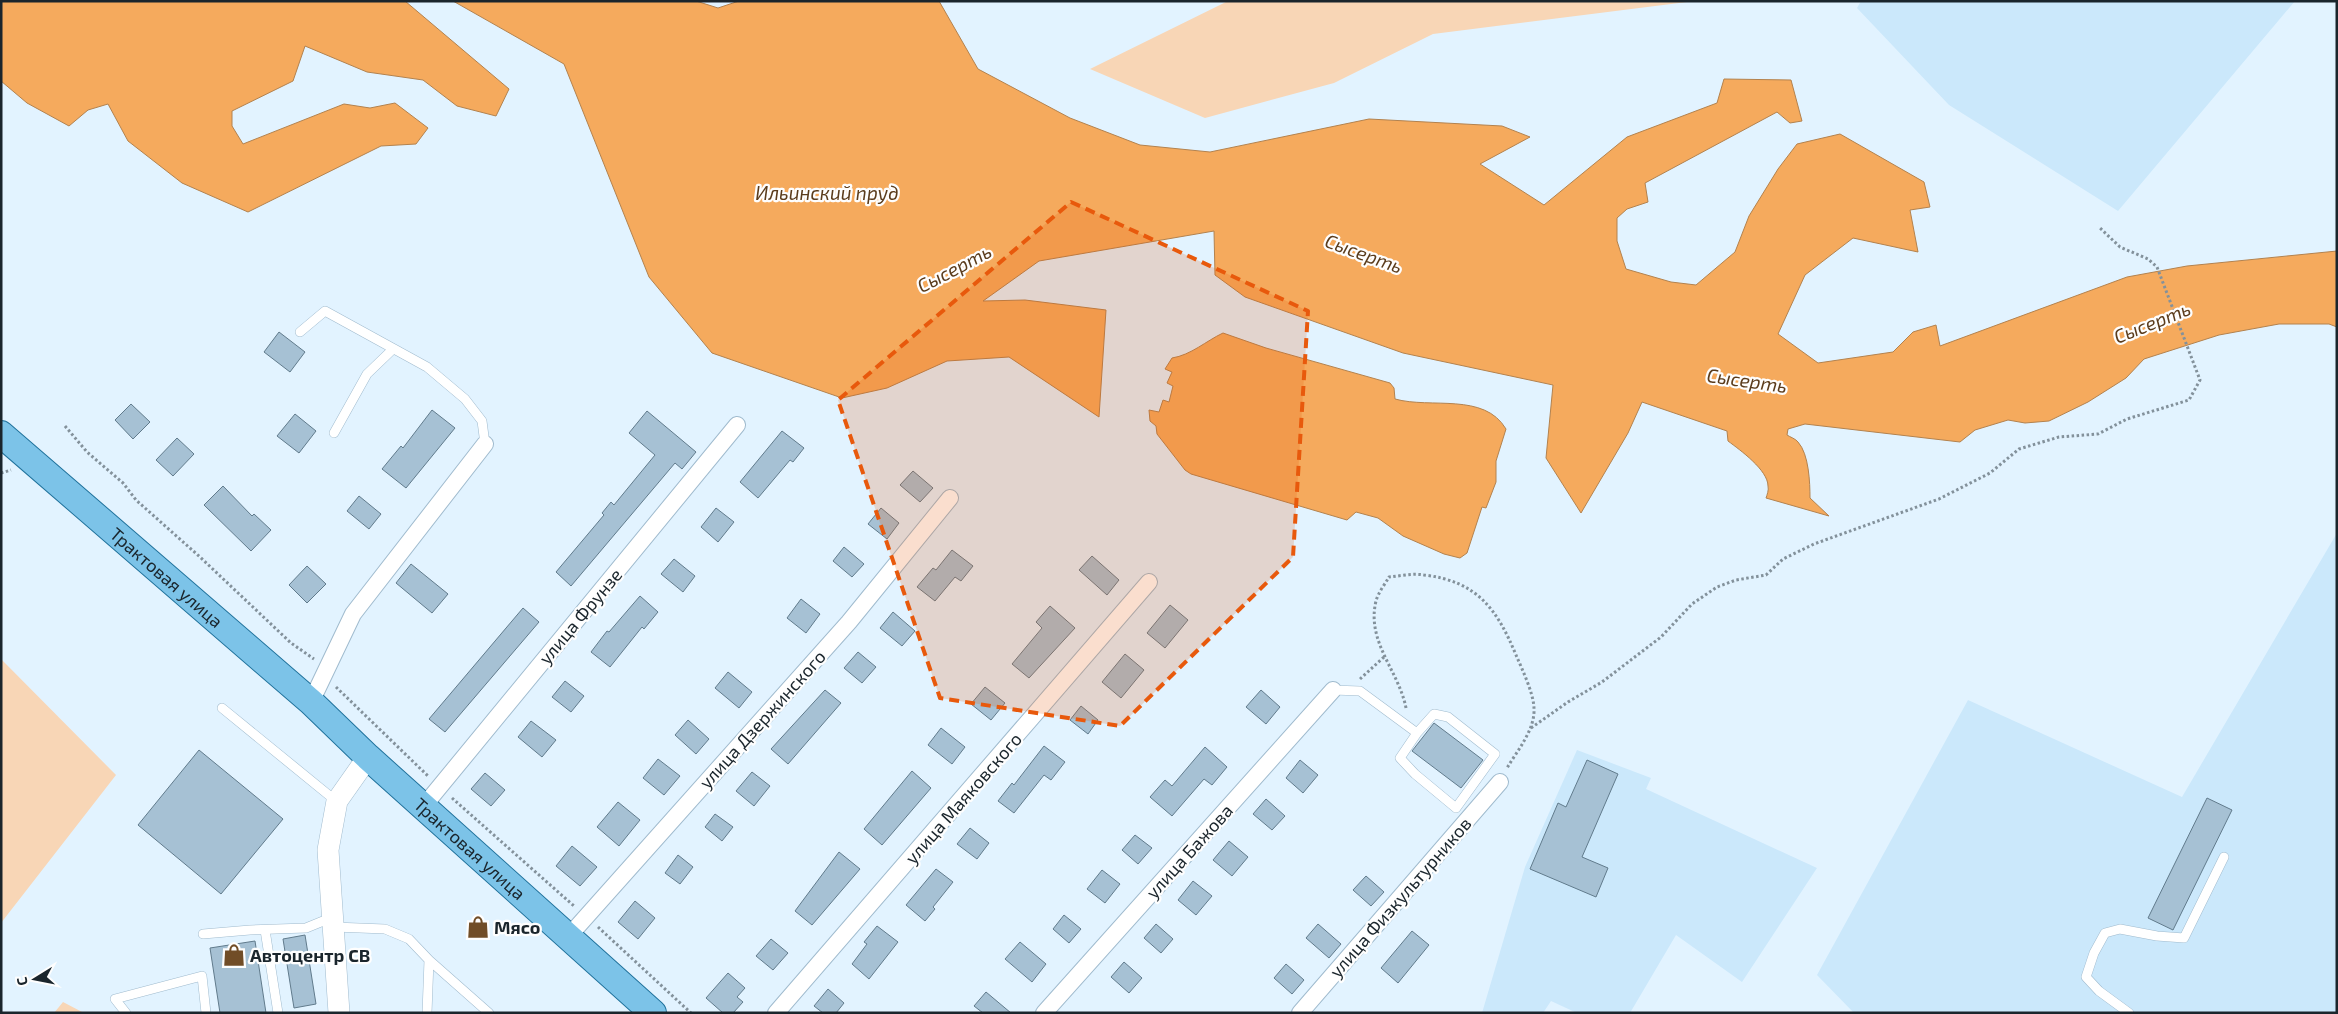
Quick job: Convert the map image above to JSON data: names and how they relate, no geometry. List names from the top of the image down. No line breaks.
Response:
{"streets":{"main road":["Трактовая улица"],"street":["улица Фрунзе","улица Дзержинского","улица Маяковского","улица Бажова","улица Физкультурников"]},"crossings":[["Трактовая улица","улица Фрунзе"],["Трактовая улица","улица Дзержинского"]],"water":["Ильинский пруд","Сысерть"],"places":{"shop":["Мясо","Автоцентр СВ"]},"north":"left"}
